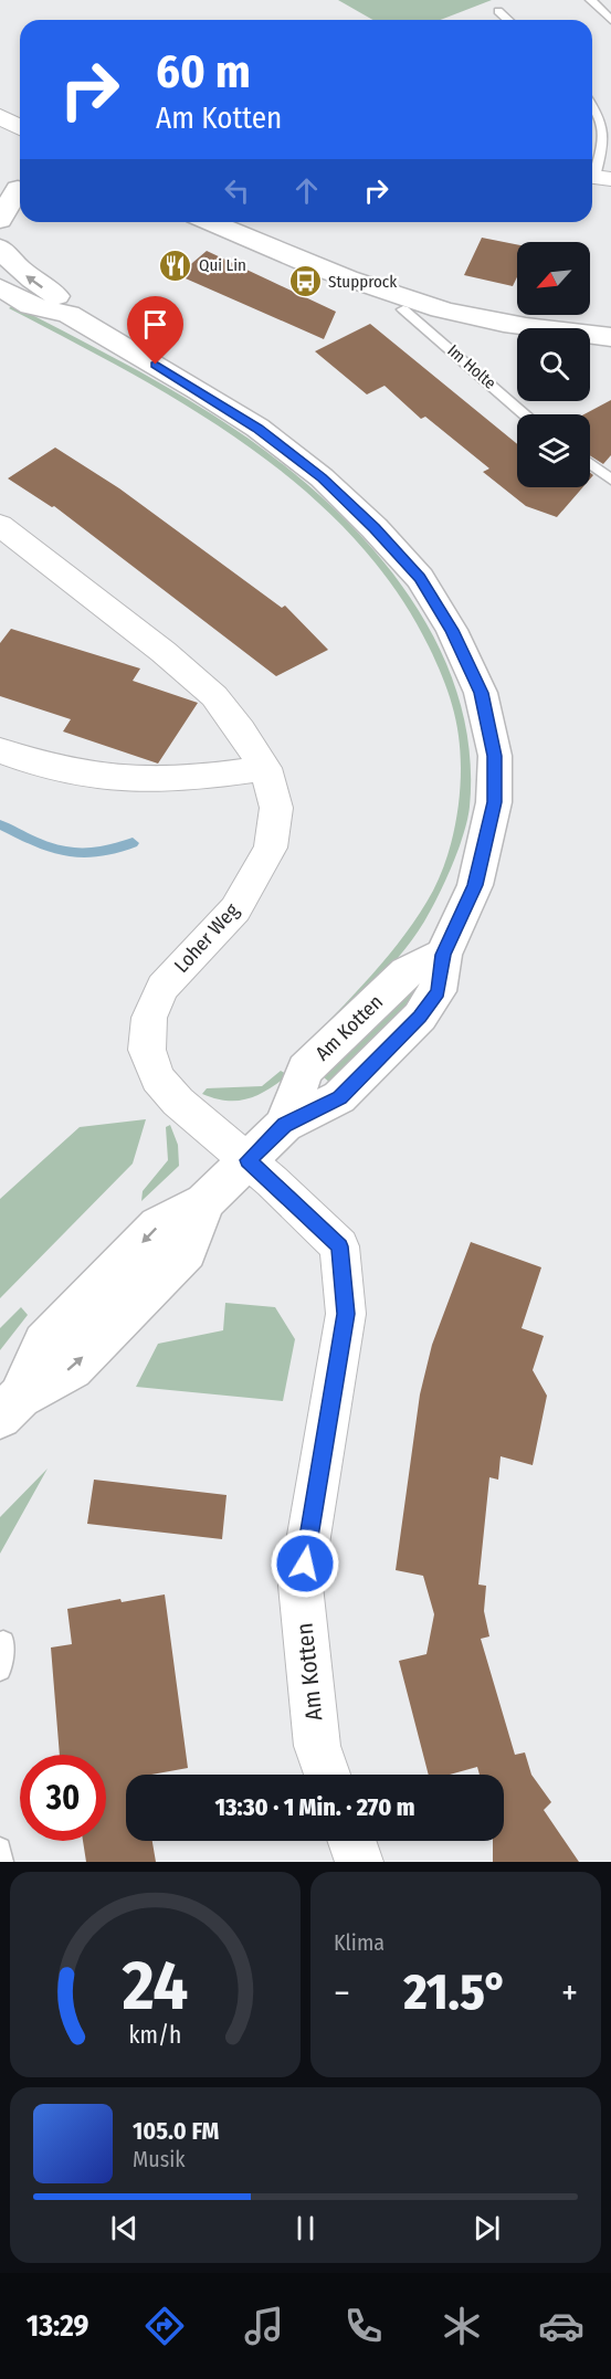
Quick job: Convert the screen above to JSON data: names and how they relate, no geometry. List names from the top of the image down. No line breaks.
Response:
{"streets":{"street":["Loher Weg","Am Kotten"],"lane":["Im Holte"]},"crossings":[["Loher Weg","Am Kotten"]],"places":{"restaurant":["Qui Lin"],"bus stop":["Stupprock"]},"north":"bottom left","page":{"turn":["60 m","Am Kotten"],"limit":"30","trip":"13:30 · 1 Min. · 270 m","tile":"Klima","heat":["−","21.5°","+"],"song":["105.0 FM","Musik"],"tabs":"13:29","gauge":["24","km/h"]}}
